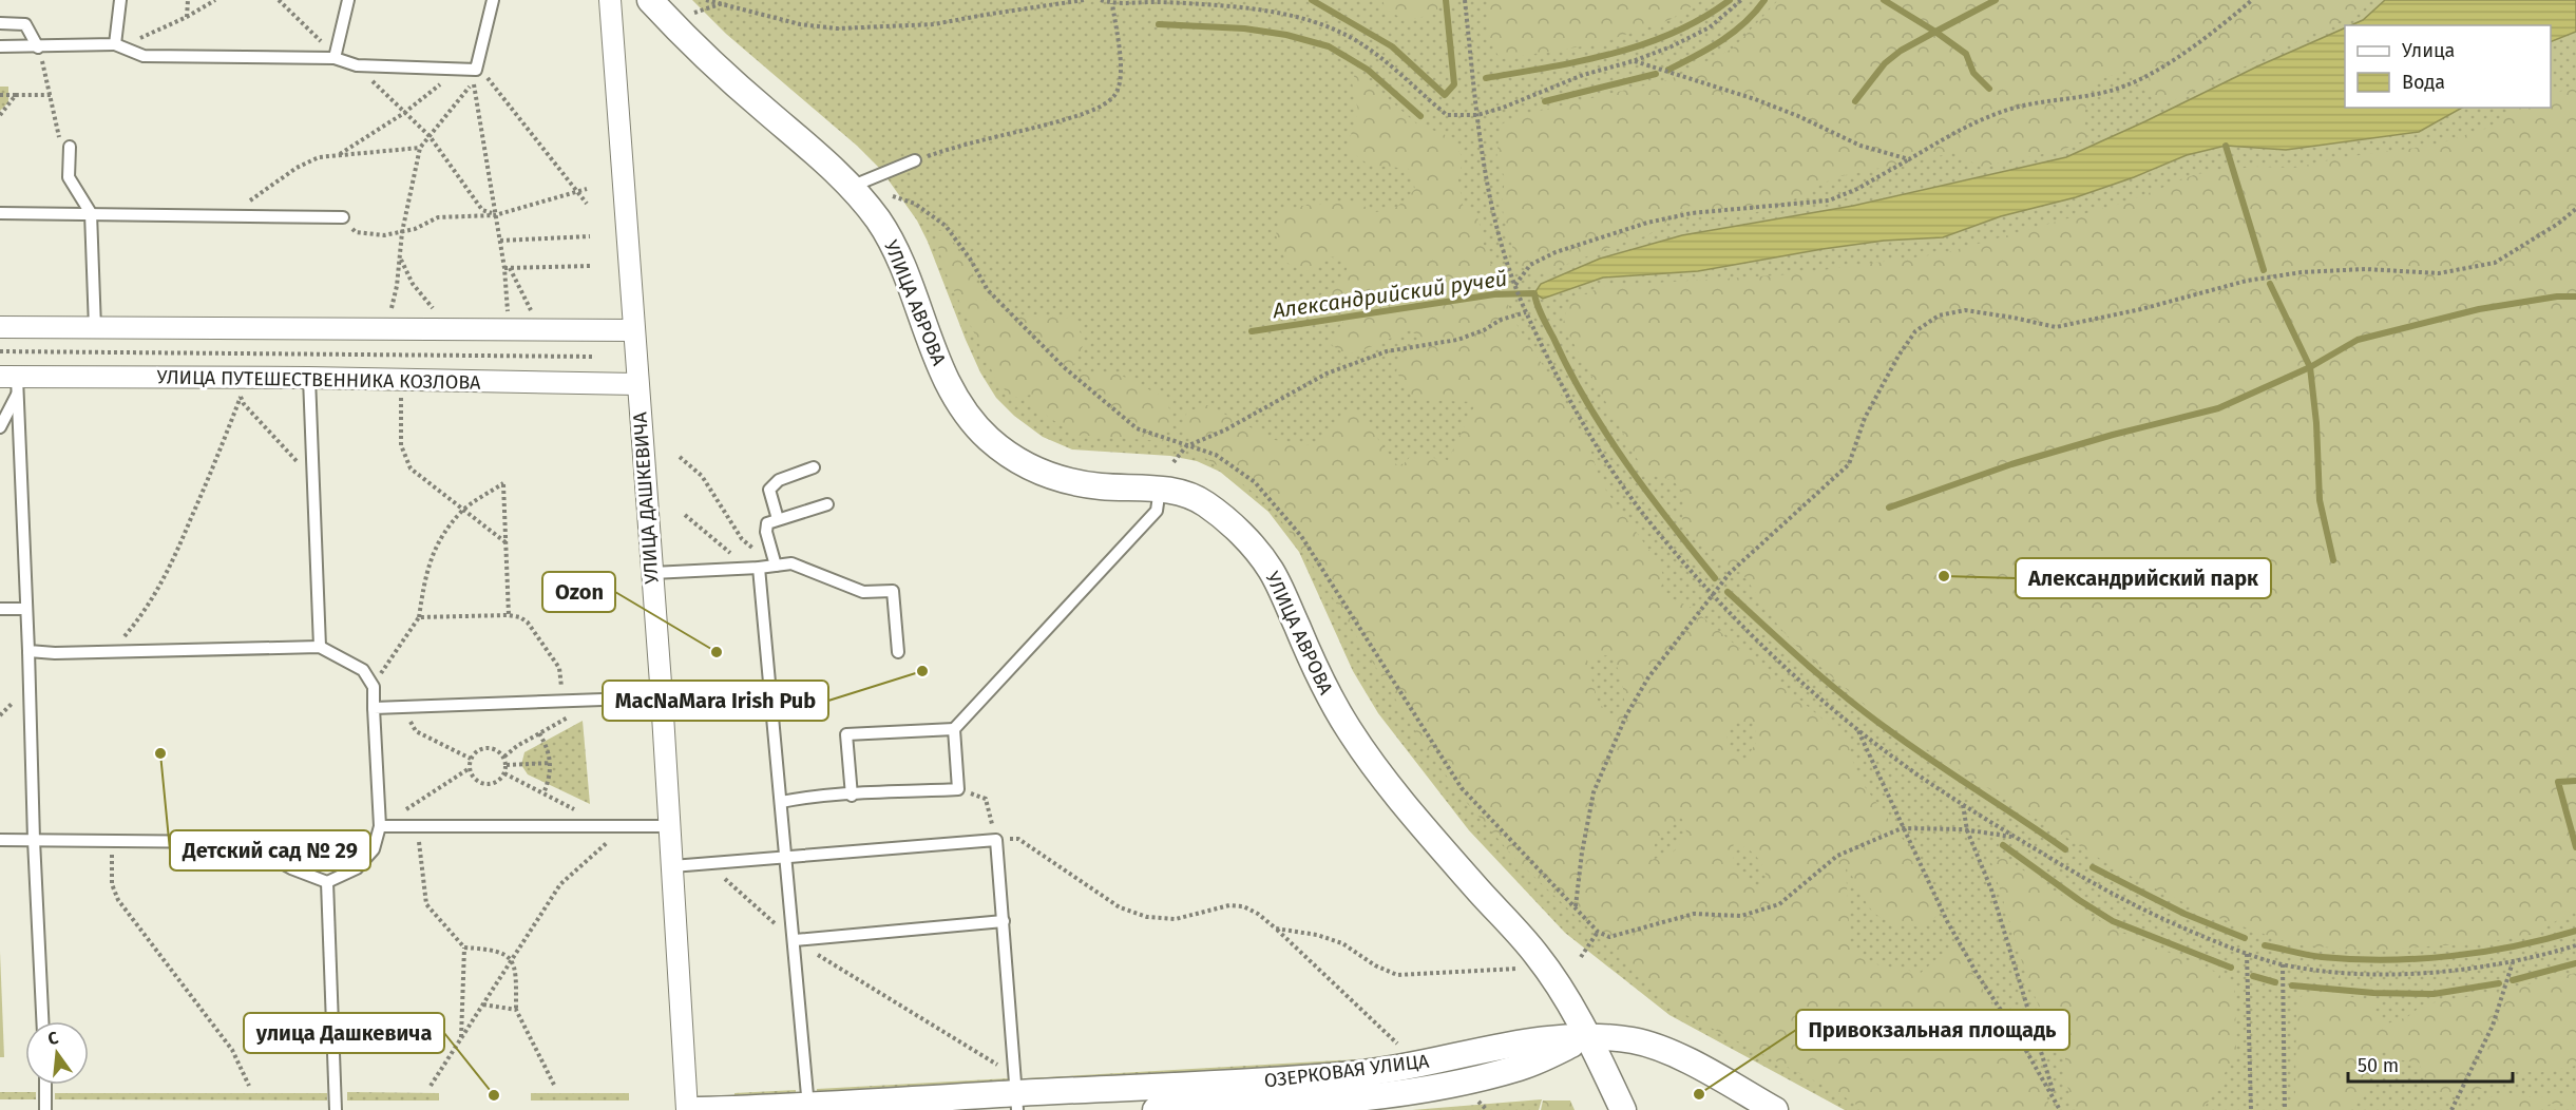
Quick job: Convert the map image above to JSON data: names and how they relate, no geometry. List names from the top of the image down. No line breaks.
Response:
{"streets":{"street":["УЛИЦА АВРОВА","УЛИЦА ПУТЕШЕСТВЕННИКА КОЗЛОВА","УЛИЦА ДАШКЕВИЧА","ОЗЕРКОВАЯ УЛИЦА"]},"crossings":[["УЛИЦА АВРОВА","ОЗЕРКОВАЯ УЛИЦА"],["УЛИЦА ПУТЕШЕСТВЕННИКА КОЗЛОВА","УЛИЦА ДАШКЕВИЧА"]],"water":["Александрийский ручей"],"places":["Александрийский парк","Ozon","MacNaMara Irish Pub","Детский сад № 29","Привокзальная площадь","улица Дашкевича"],"legend":["Улица","Вода"],"scale_bar":"50 m","north":"top"}
